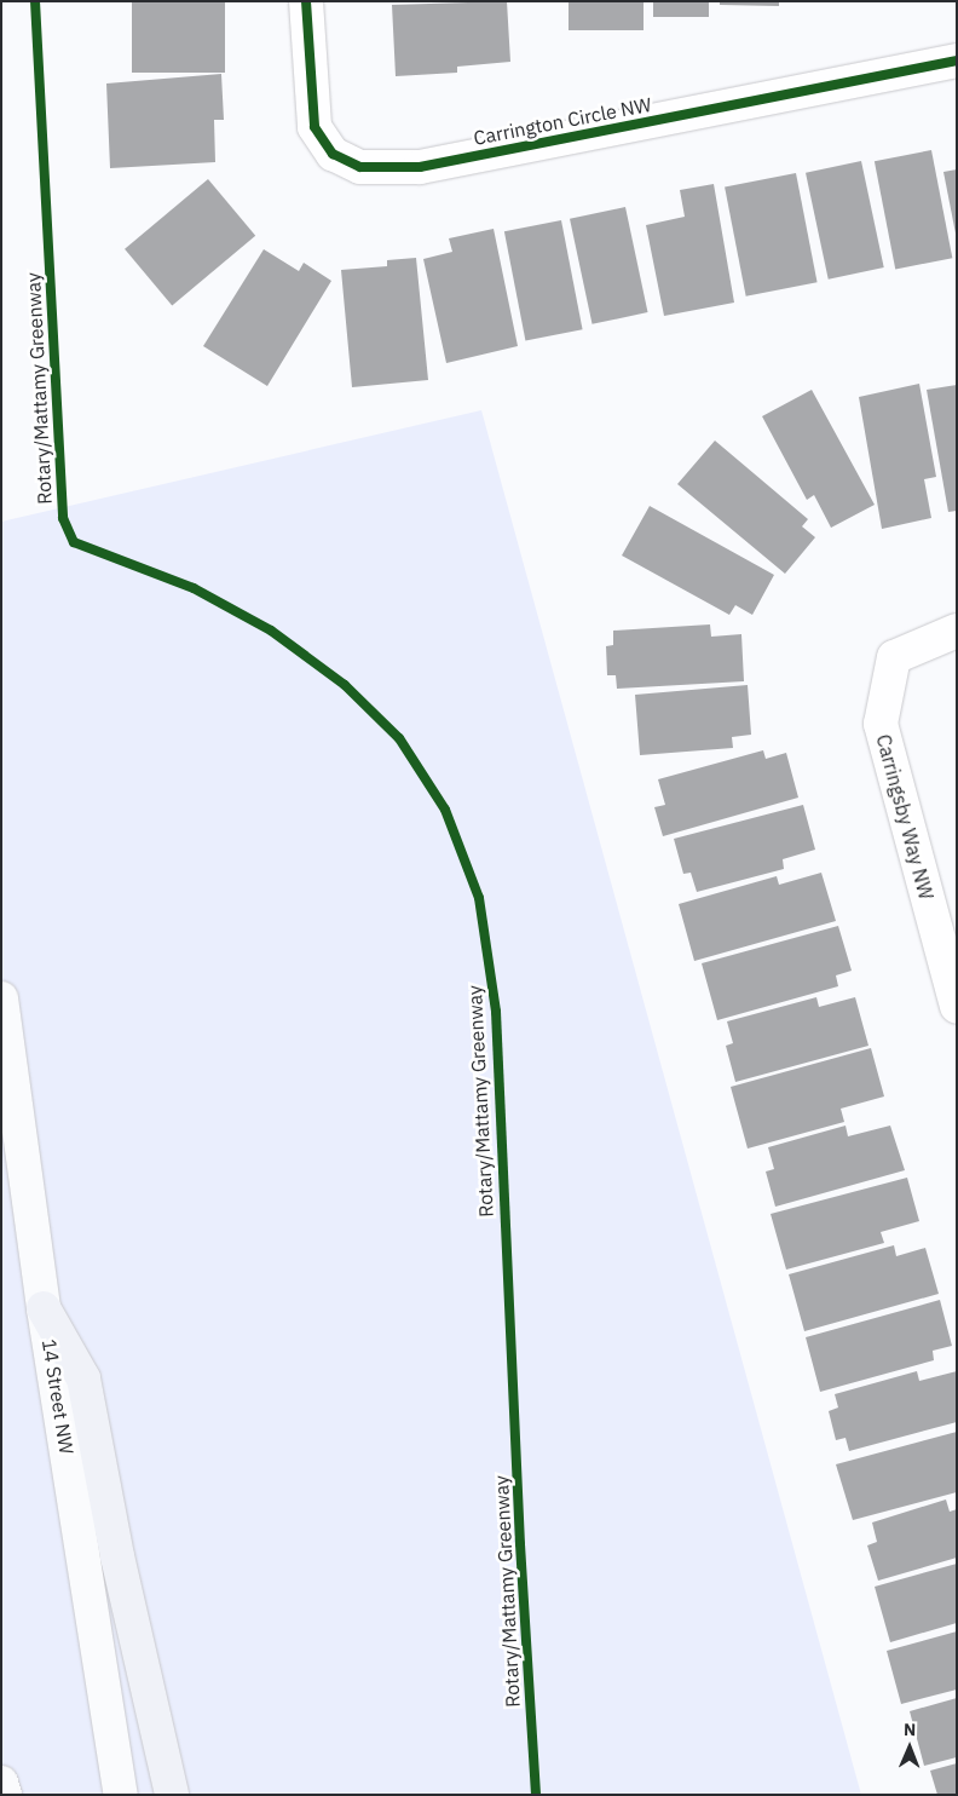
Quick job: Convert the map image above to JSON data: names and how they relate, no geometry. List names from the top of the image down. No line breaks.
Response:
{"streets":{"main road":["14 Street NW"],"street":["Carrington Circle NW","Carringsby Way NW"],"cycle path":["Rotary/Mattamy Greenway"]},"north":"top"}
